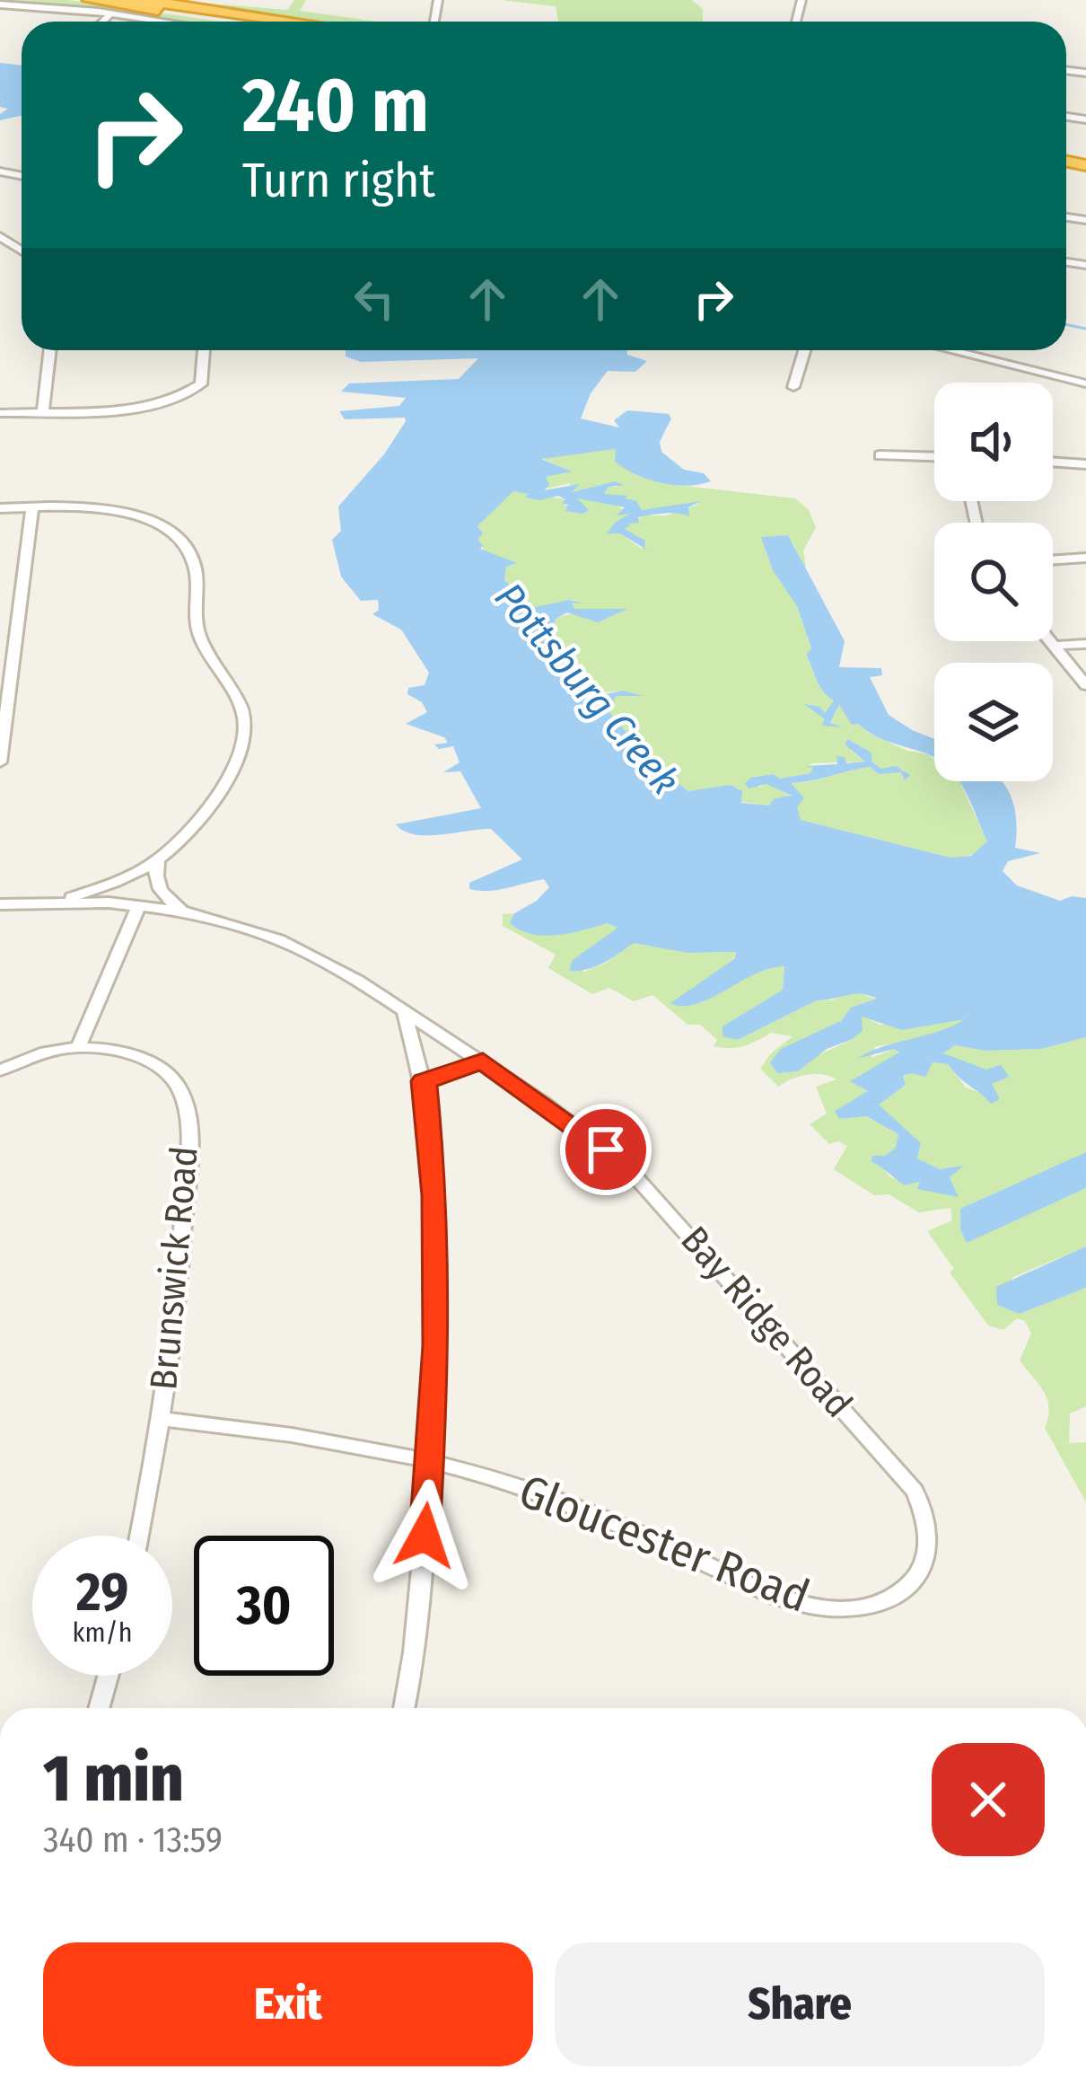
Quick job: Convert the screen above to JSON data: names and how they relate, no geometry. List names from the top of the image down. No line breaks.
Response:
{"streets":{"street":["Brunswick Road","Bay Ridge Road","Gloucester Road"]},"crossings":[["Brunswick Road","Gloucester Road"],["Bay Ridge Road","Gloucester Road"]],"water":["Pottsburg Creek"],"page":{"turn":["240 m","Turn right"],"speed":"29 km/h","limit":"30","heading":["1 min","340 m · 13:59"],"buttons":["Exit","Share"]}}
